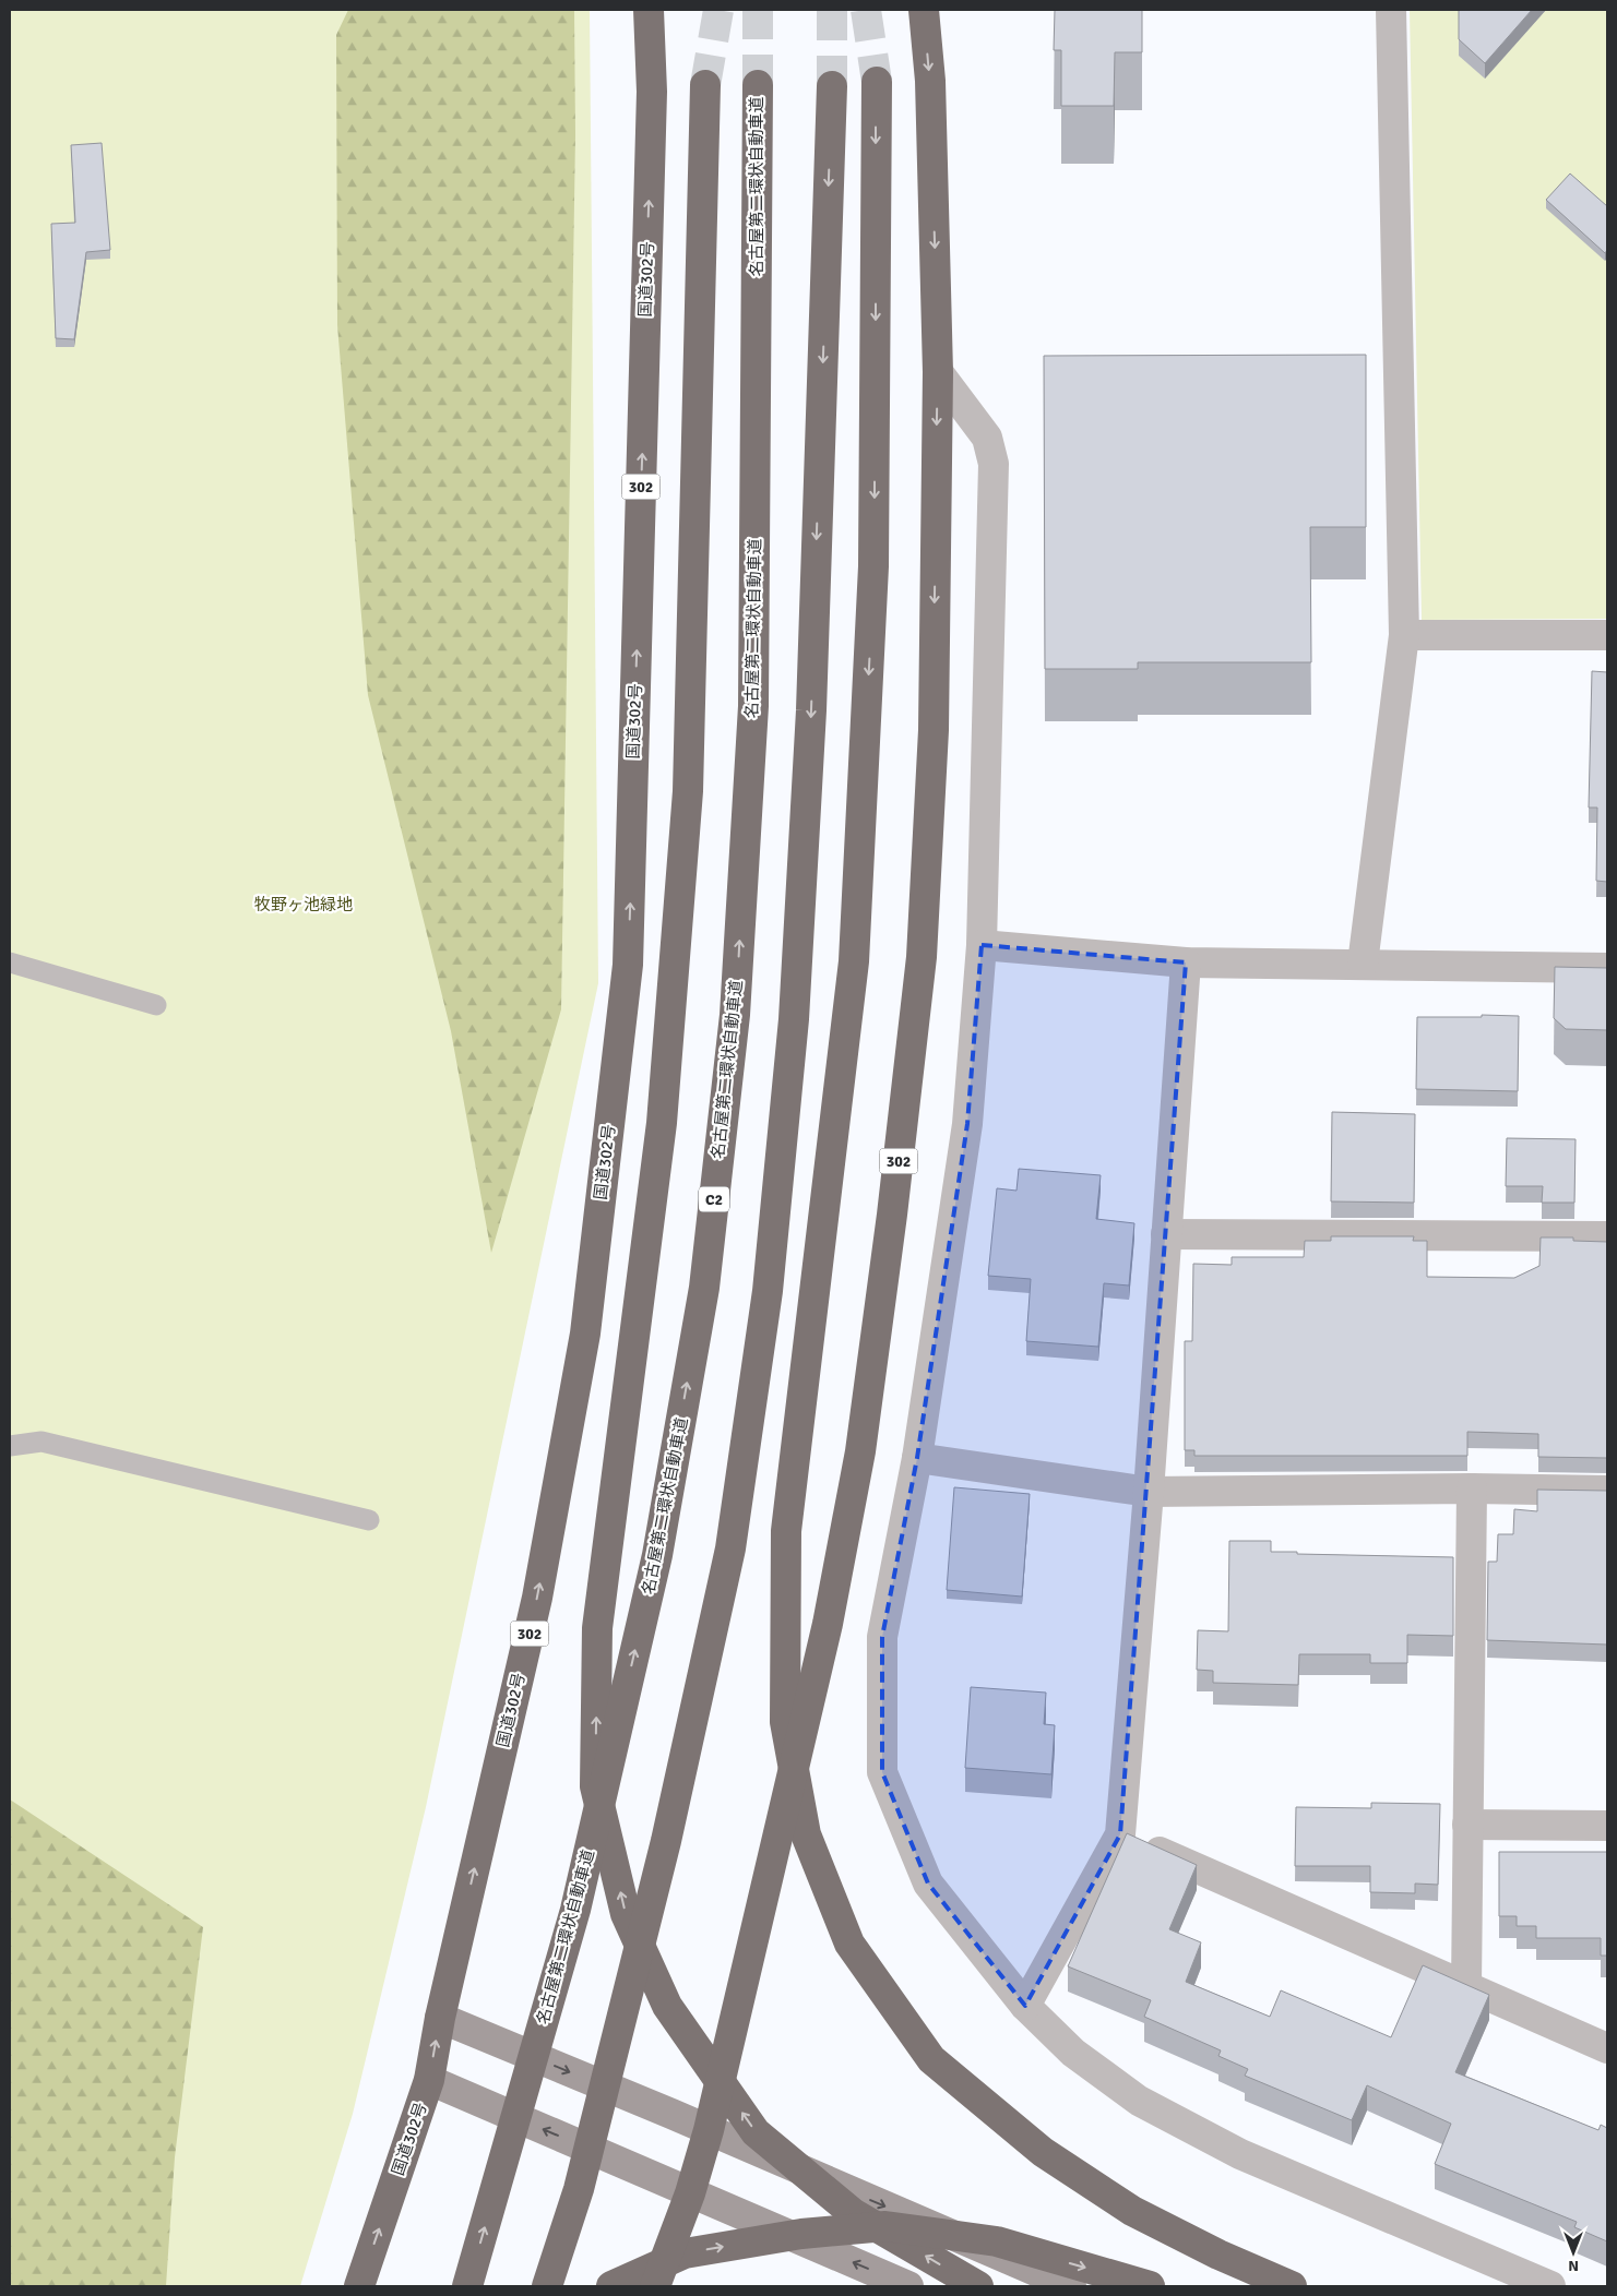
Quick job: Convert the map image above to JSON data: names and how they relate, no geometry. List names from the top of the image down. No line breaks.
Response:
{"streets":{"highway":["名古屋第二環状自動車道","国道302号","302","C2"]},"parks":["牧野ヶ池緑地"],"north":"bottom"}
